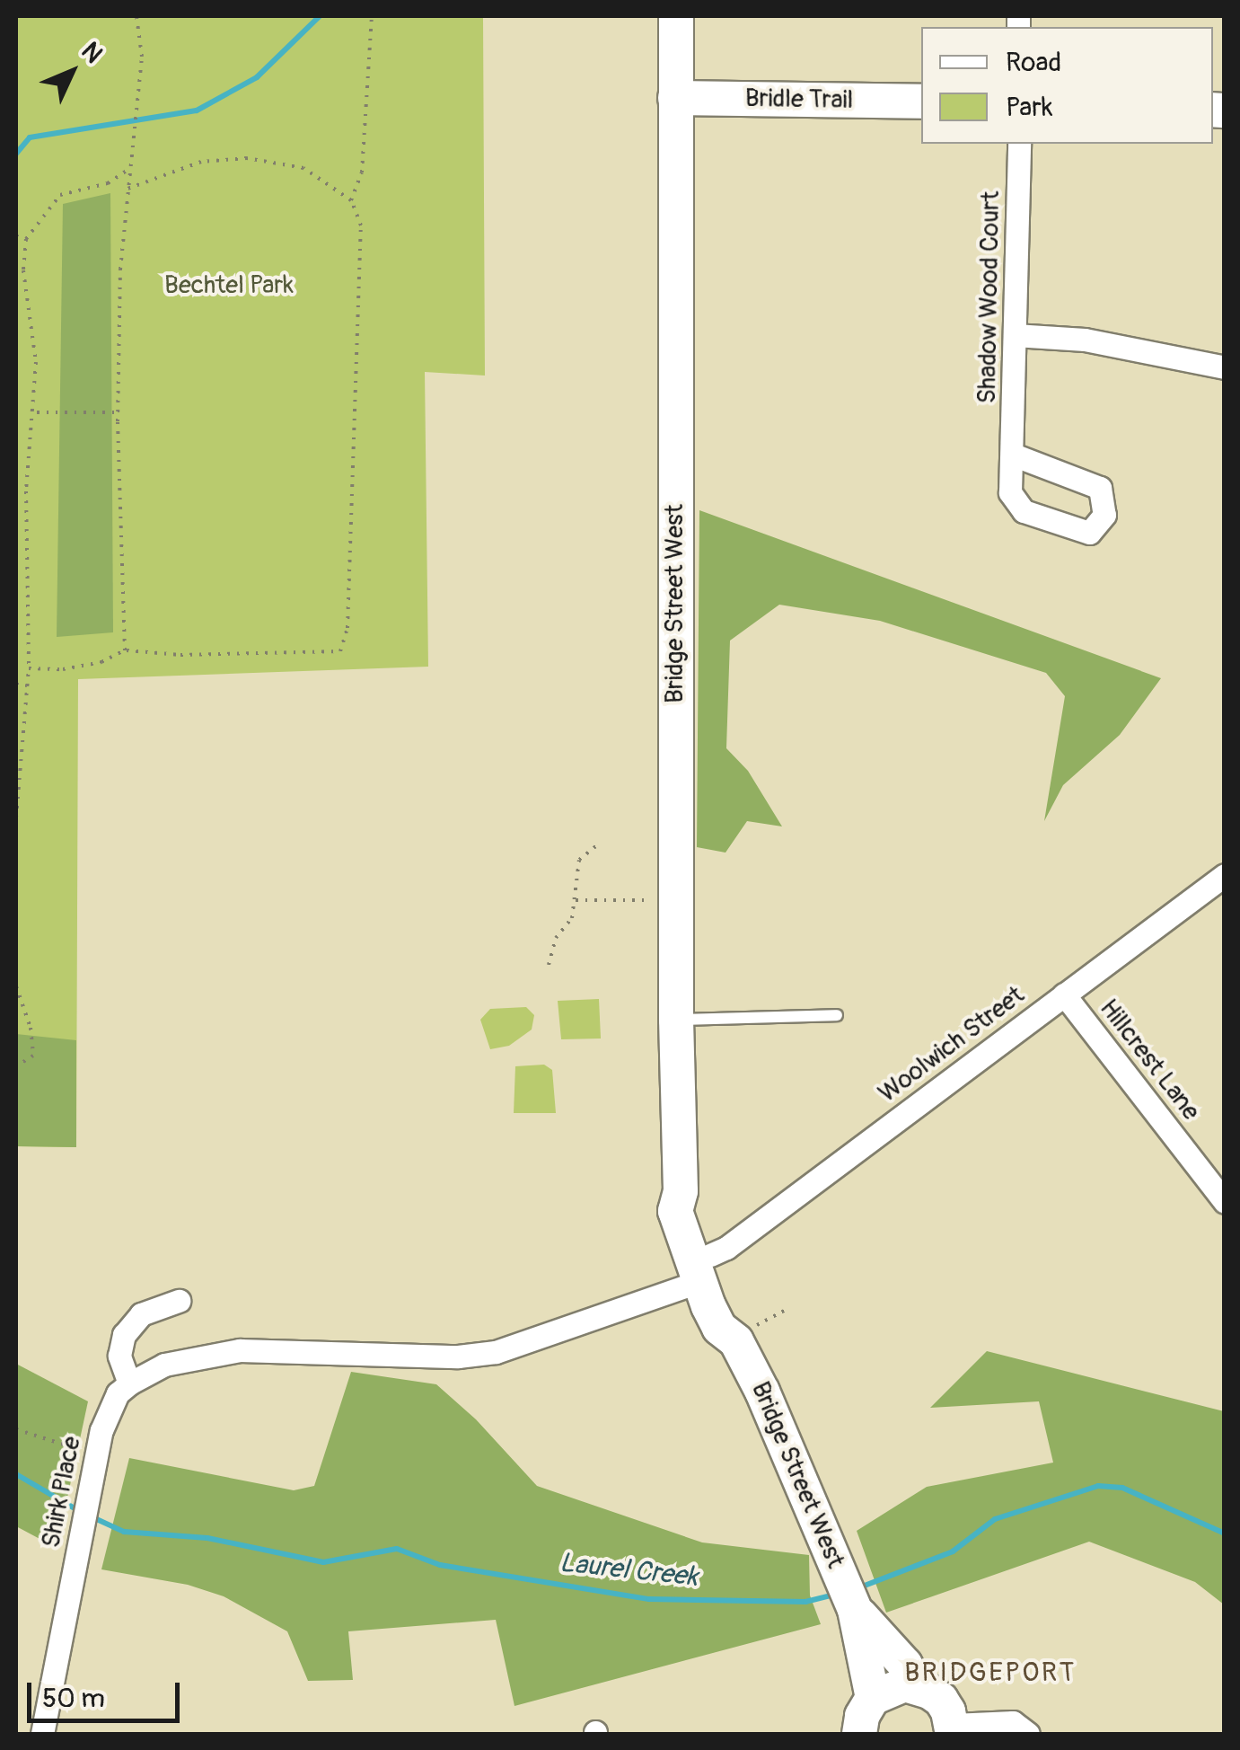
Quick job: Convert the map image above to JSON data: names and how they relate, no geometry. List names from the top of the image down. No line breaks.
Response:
{"streets":{"main road":["Bridle Trail","Bridge Street West"],"street":["Shadow Wood Court","Woolwich Street","Hillcrest Lane","Shirk Place"]},"crossings":[["Bridle Trail","Bridge Street West"],["Bridge Street West","Woolwich Street"],["Woolwich Street","Hillcrest Lane"],["Woolwich Street","Shirk Place"]],"districts":["BRIDGEPORT"],"water":["Laurel Creek"],"parks":["Bechtel Park"],"legend":["Road","Park"],"scale_bar":"50 m","north":"top right"}
